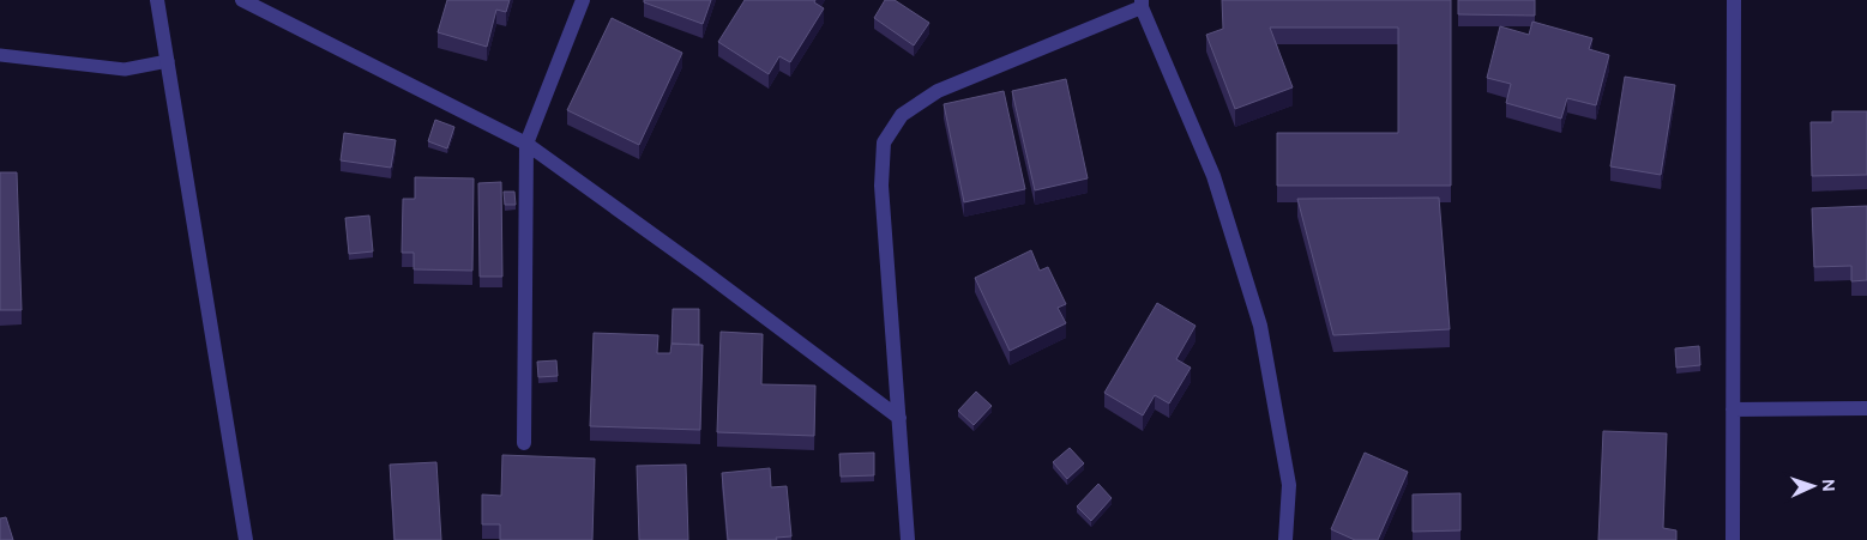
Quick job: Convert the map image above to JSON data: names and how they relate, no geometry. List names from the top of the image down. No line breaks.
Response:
{"north":"right"}
